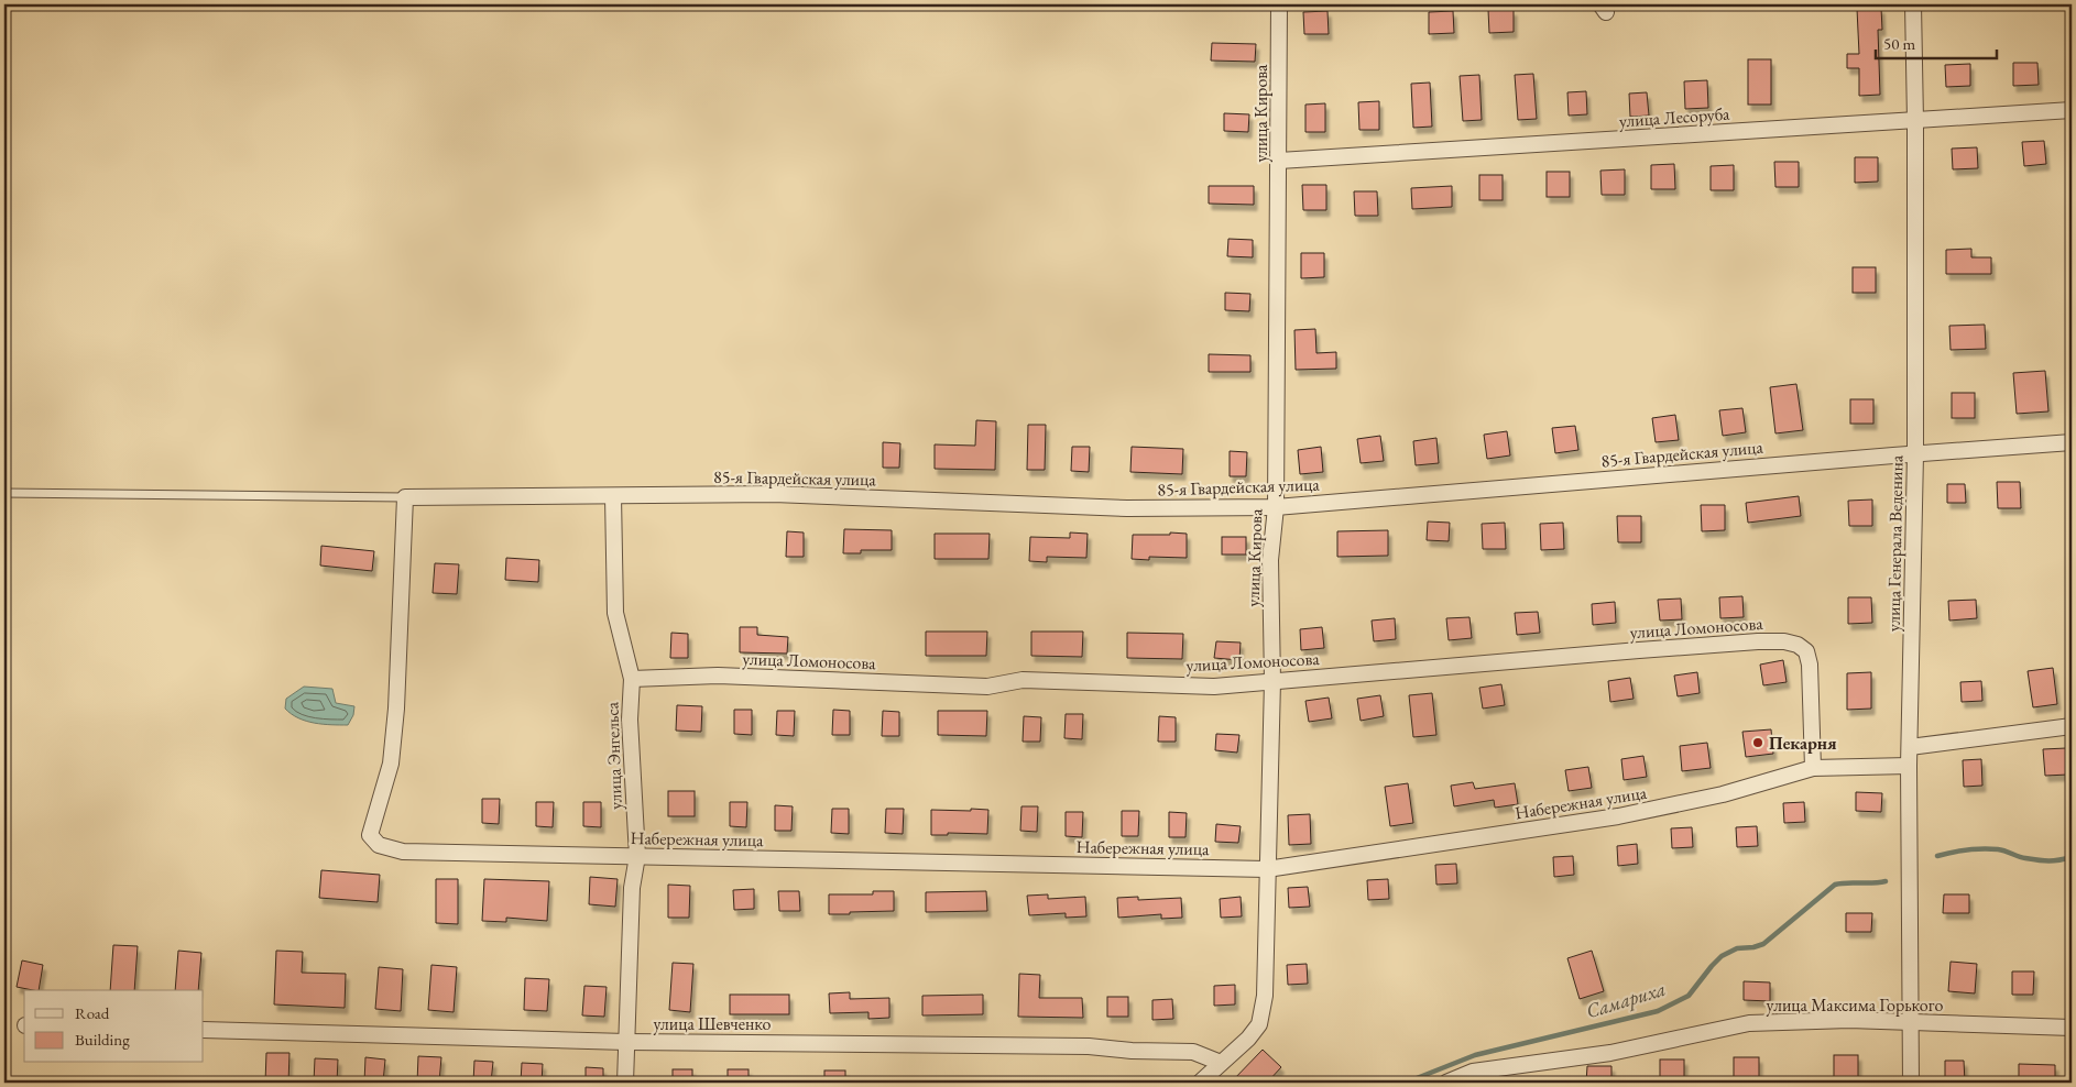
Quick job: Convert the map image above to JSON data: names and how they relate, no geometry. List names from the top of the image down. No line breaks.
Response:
{"streets":{"street":["улица Кирова","улица Лесоруба","85-я Гвардейская улица","улица Генерала Веденина","улица Ломоносова","улица Энгельса","Набережная улица","улица Максима Горького","улица Шевченко"]},"crossings":[["улица Кирова","улица Лесоруба"],["улица Кирова","85-я Гвардейская улица"],["улица Кирова","улица Ломоносова"],["улица Кирова","Набережная улица"],["улица Кирова","улица Шевченко"],["улица Лесоруба","улица Генерала Веденина"],["85-я Гвардейская улица","улица Генерала Веденина"],["85-я Гвардейская улица","улица Энгельса"],["85-я Гвардейская улица","Набережная улица"],["улица Генерала Веденина","Набережная улица"],["улица Генерала Веденина","улица Максима Горького"],["улица Ломоносова","улица Энгельса"],["улица Ломоносова","Набережная улица"],["улица Энгельса","Набережная улица"],["улица Энгельса","улица Шевченко"]],"water":["Самариха"],"places":["Пекарня"],"legend":["Road","Building"],"scale_bar":"50 m"}
